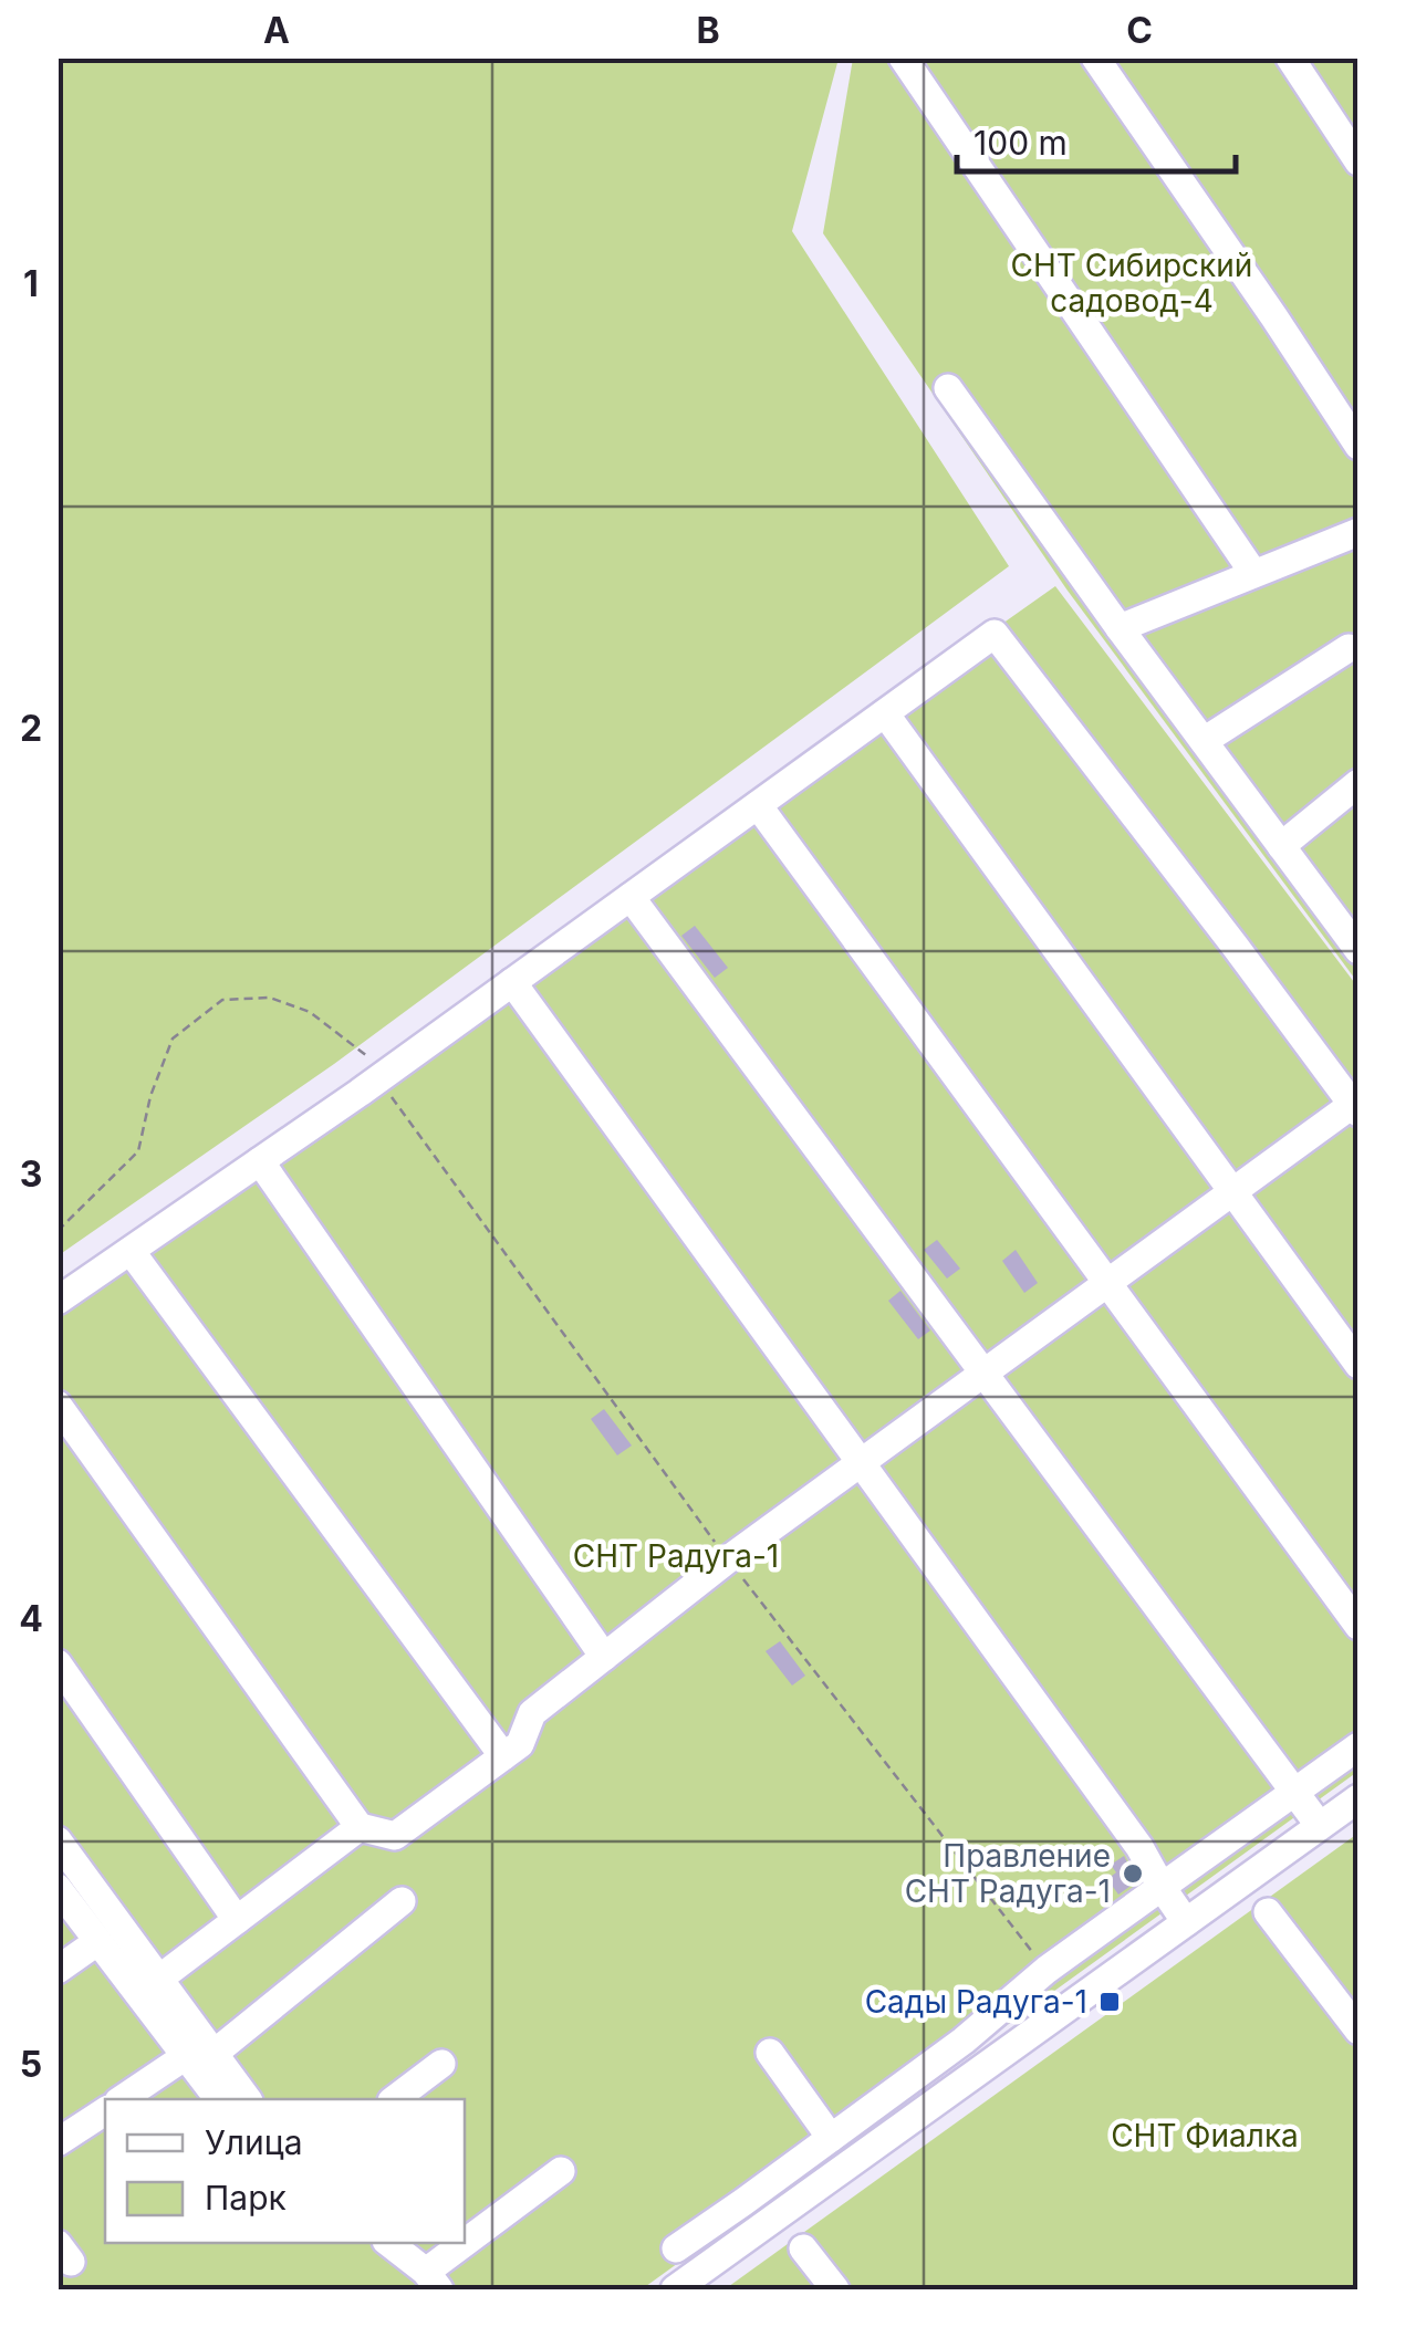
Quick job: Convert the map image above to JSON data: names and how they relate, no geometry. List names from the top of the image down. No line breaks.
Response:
{"parks":["СНТ Сибирский садовод-4","СНТ Радуга-1","СНТ Фиалка"],"places":{"other":["Правление СНТ Радуга-1"],"transit":["Сады Радуга-1"]},"legend":["Улица","Парк"],"scale_bar":"100 m","grid":{"columns":["A","B","C"],"rows":["1","2","3","4","5"]}}
